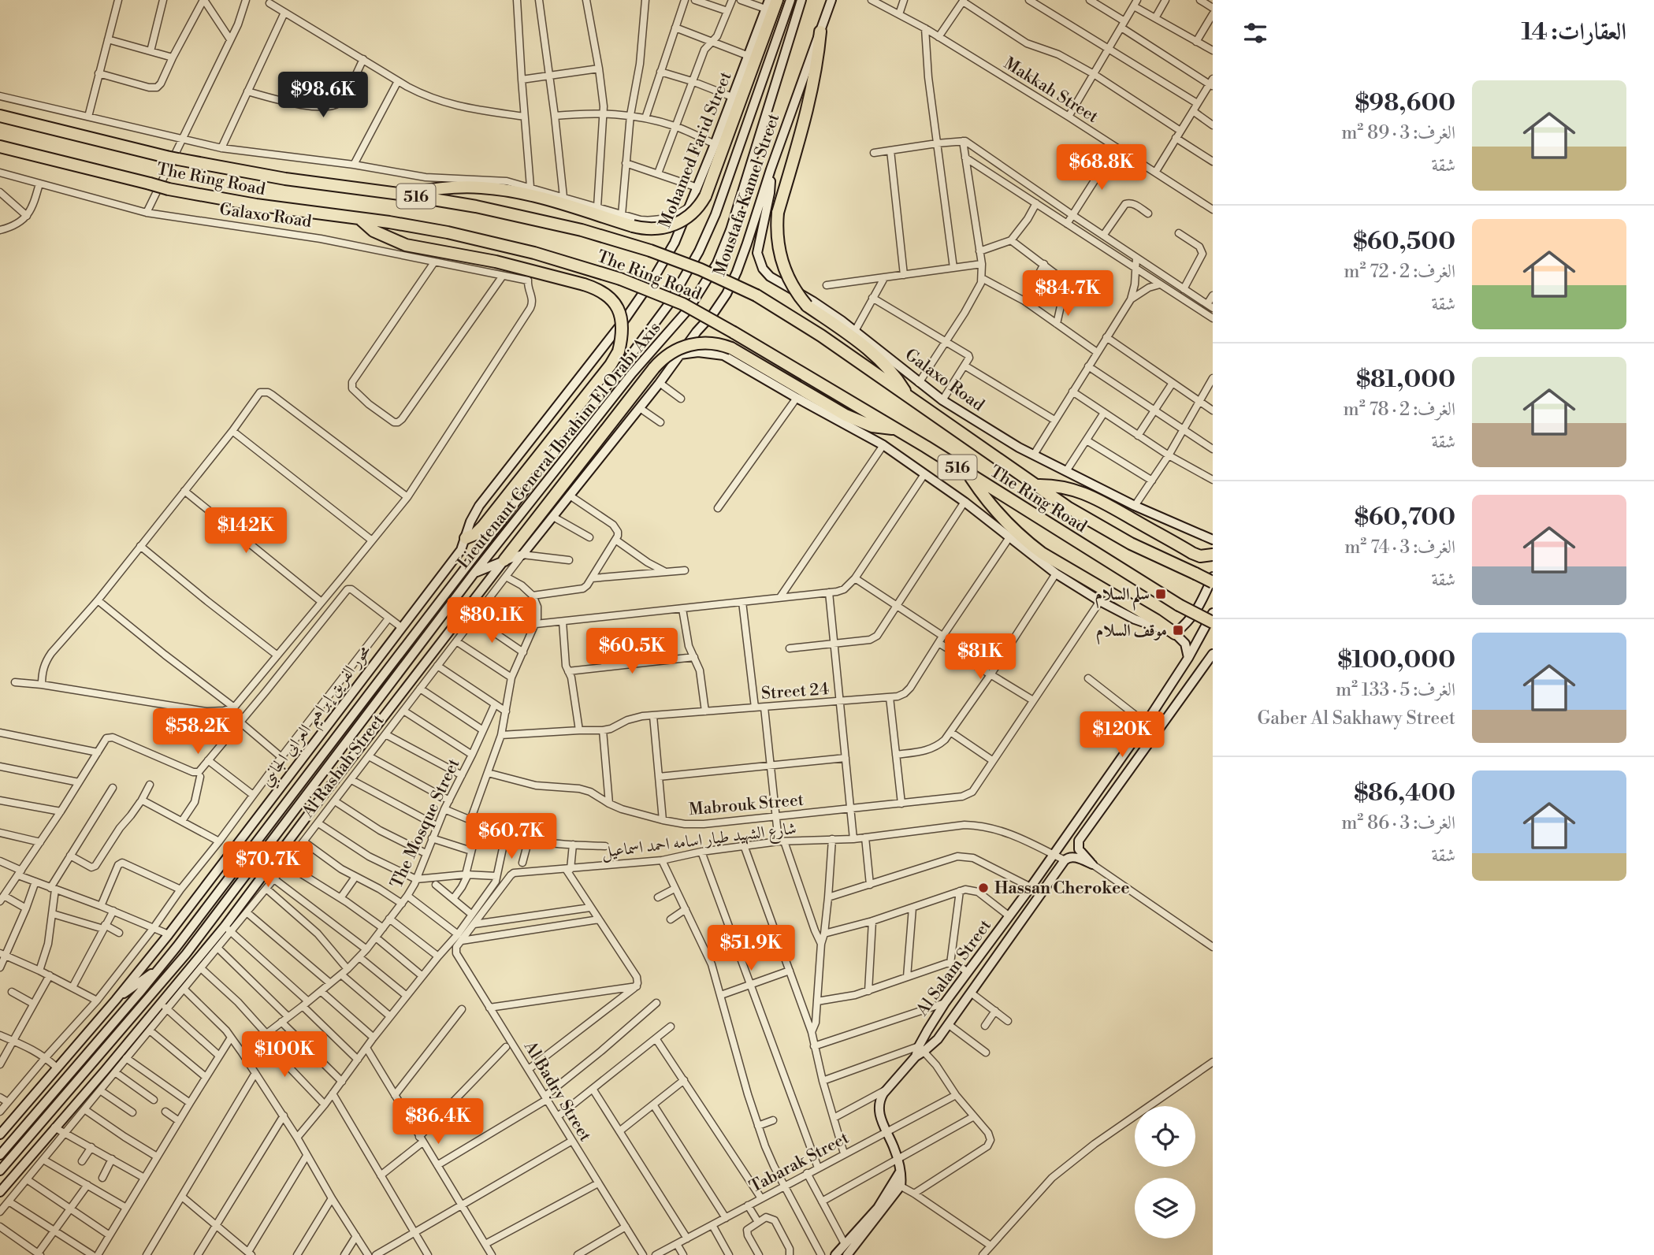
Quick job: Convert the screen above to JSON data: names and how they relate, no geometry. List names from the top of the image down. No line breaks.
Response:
{"streets":{"highway":["The Ring Road","516"],"street":["Makkah Street","Mohamed Farid Street","Moustafa Kamel Street","Galaxo Road","Lieutenant General Ibrahim El Orabi Axis","Street 24","محور الفريق إبراهيم العرابى الجانبي","Al Rashah Street","Mabrouk Street","The Mosque Street","شارع الشهيد طيار اسامه احمد اسماعيل","Al Salam Street","Al Badry Street","Tabarak Street"]},"crossings":[["Mohamed Farid Street","محور الفريق إبراهيم العرابى الجانبي"],["Moustafa Kamel Street","Galaxo Road"],["Moustafa Kamel Street","Al Rashah Street"],["شارع الشهيد طيار اسامه احمد اسماعيل","Al Salam Street"],["شارع الشهيد طيار اسامه احمد اسماعيل","Al Badry Street"],["Al Salam Street","Tabarak Street"]],"places":{"transit":["سلم السلام","موقف السلام"],"other":["Hassan Cherokee"]},"page":{"heading":"العقارات: 14","list":[{"name":"$98,600","note":"الغرف: 3 · 89 m² · شقة"},{"name":"$60,500","note":"الغرف: 2 · 72 m² · شقة"},{"name":"$81,000","note":"الغرف: 2 · 78 m² · شقة"},{"name":"$60,700","note":"الغرف: 3 · 74 m² · شقة"},{"name":"$100,000","note":"الغرف: 5 · 133 m² · Gaber Al Sakhawy Street"},{"name":"$86,400","note":"الغرف: 3 · 86 m² · شقة"}],"price":["$98.6K","$68.8K","$84.7K","$142K","$80.1K","$60.5K","$81K","$58.2K","$120K","$60.7K","$70.7K","$51.9K","$100K","$86.4K"]}}
